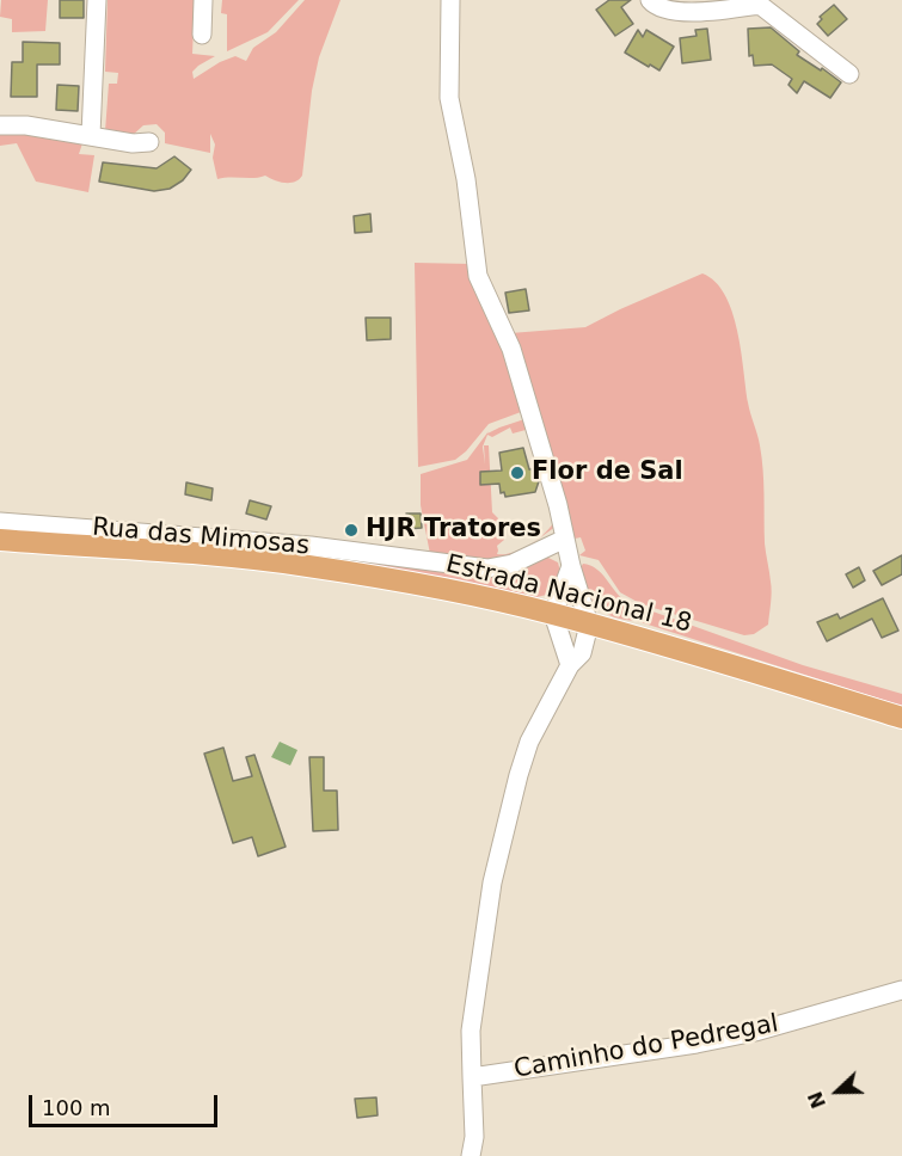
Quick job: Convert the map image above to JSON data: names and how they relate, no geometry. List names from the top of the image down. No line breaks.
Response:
{"streets":{"main road":["Estrada Nacional 18"],"street":["Rua das Mimosas","Caminho do Pedregal"]},"places":["Flor de Sal","HJR Tratores"],"scale_bar":"100 m","north":"left"}
